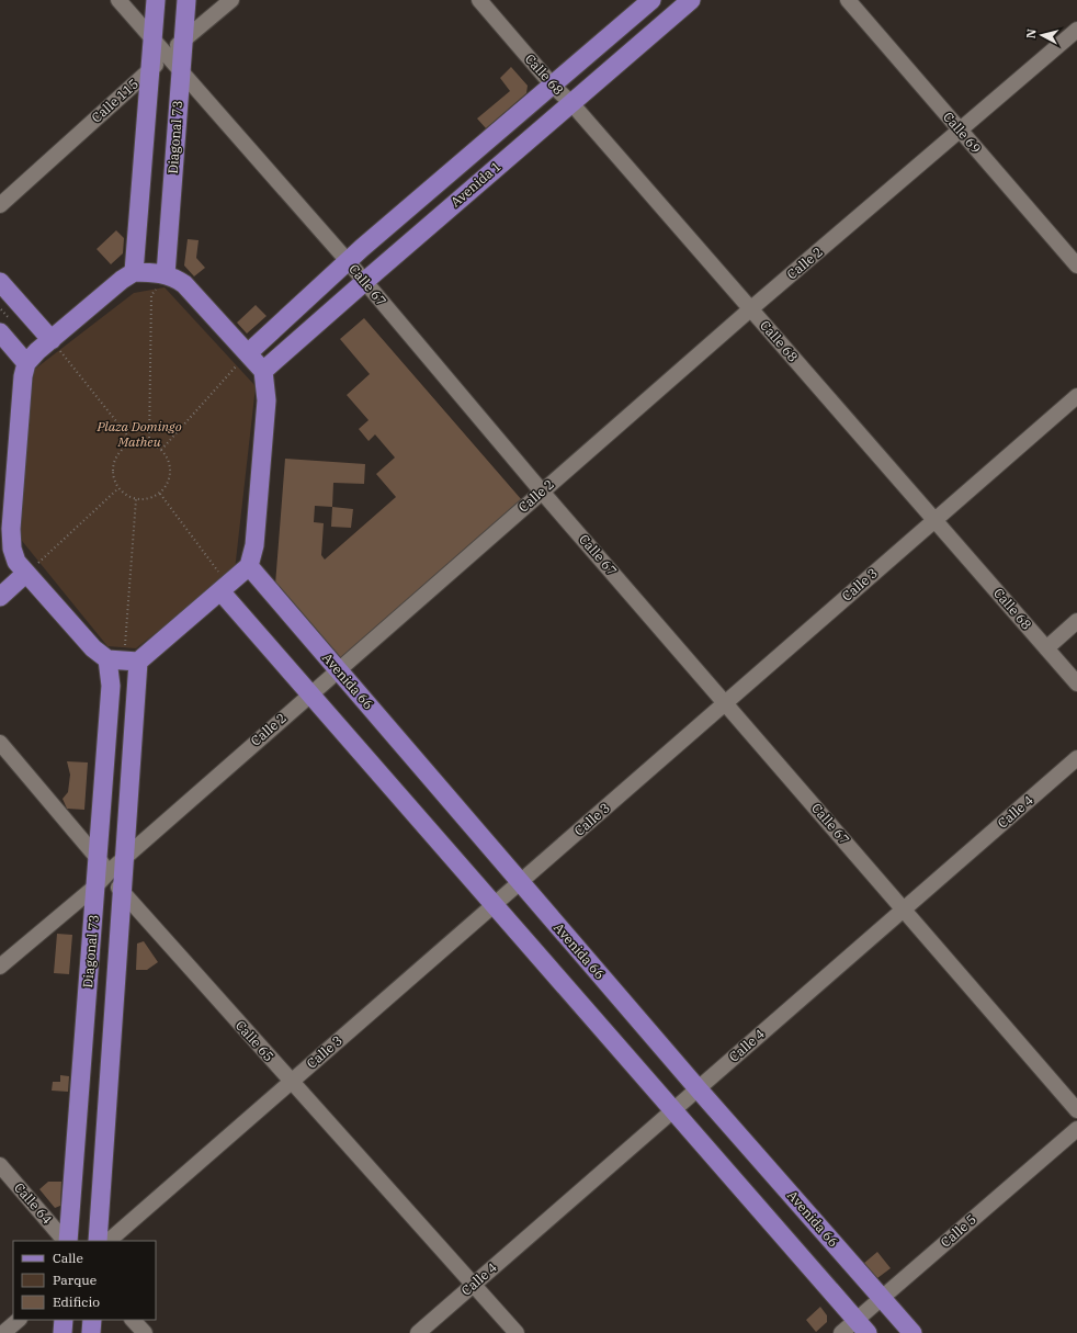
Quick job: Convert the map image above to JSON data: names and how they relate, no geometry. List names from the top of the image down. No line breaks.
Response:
{"streets":{"main road":["Diagonal 73","Avenida 1","Avenida 66"],"street":["Calle 68","Calle 115","Calle 69","Calle 2","Calle 67","Calle 3","Calle 4","Calle 65","Calle 64","Calle 5"]},"crossings":[["Calle 68","Avenida 1"],["Calle 68","Calle 2"],["Calle 68","Calle 3"],["Calle 115","Diagonal 73"],["Calle 115","Calle 67"],["Calle 69","Calle 2"],["Diagonal 73","Calle 2"],["Diagonal 73","Calle 67"],["Diagonal 73","Calle 65"],["Avenida 1","Calle 67"],["Calle 2","Calle 67"],["Calle 2","Avenida 66"],["Calle 2","Calle 65"],["Calle 67","Calle 3"],["Calle 67","Calle 4"],["Calle 3","Avenida 66"],["Calle 3","Calle 65"],["Avenida 66","Calle 4"],["Avenida 66","Calle 5"],["Calle 4","Calle 65"]],"parks":["Plaza Domingo Matheu"],"legend":["Calle","Parque","Edificio"],"north":"left"}
